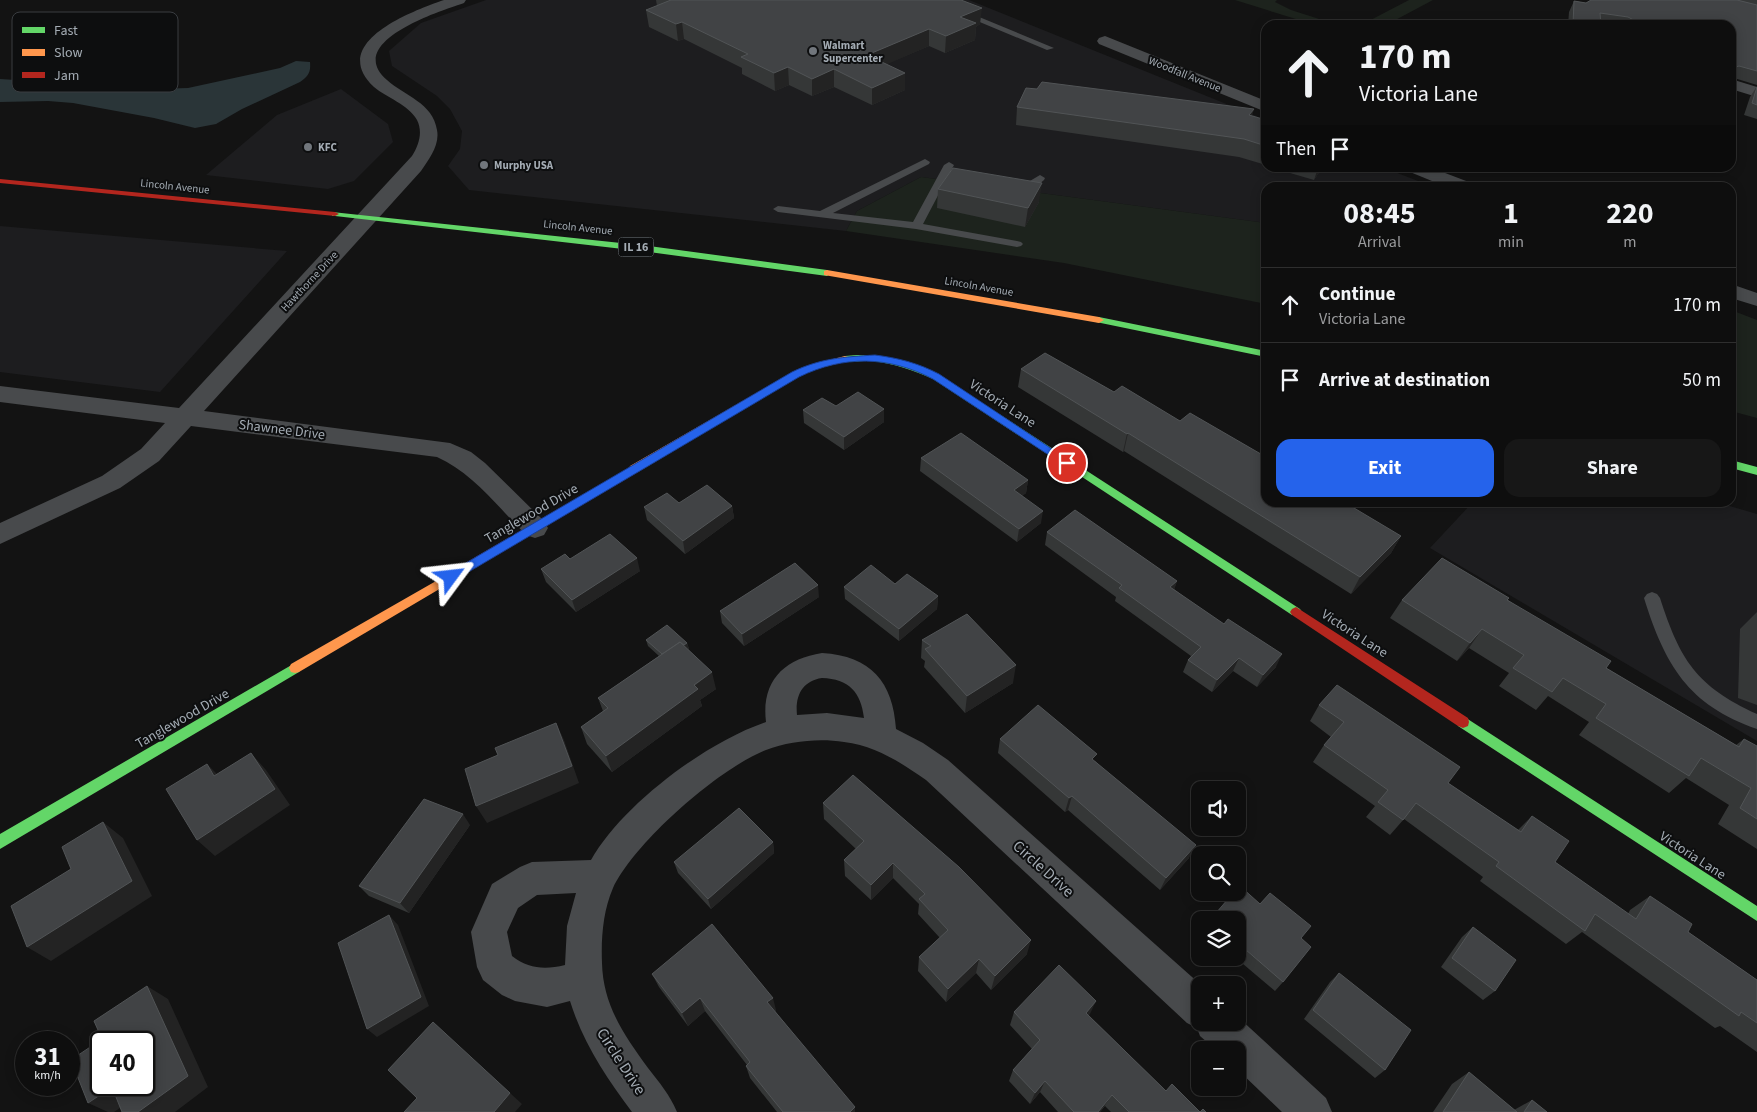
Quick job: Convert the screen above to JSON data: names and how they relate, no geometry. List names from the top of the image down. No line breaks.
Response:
{"streets":{"street":["Woodfall Avenue","Lincoln Avenue","IL 16","Hawthorne Drive","Victoria Lane","Shawnee Drive","Tanglewood Drive","Circle Drive"]},"crossings":[["Lincoln Avenue","Hawthorne Drive"],["Hawthorne Drive","Shawnee Drive"],["Victoria Lane","Tanglewood Drive"],["Shawnee Drive","Tanglewood Drive"]],"places":["Walmart Supercenter","KFC","Murphy USA"],"legend":["Fast","Slow","Jam"],"page":{"turn":["170 m","Victoria Lane"],"then":"Then","eta":["08:45","Arrival","1","min","220","m"],"list":[{"name":"Continue","note":"Victoria Lane","value":"170 m"},{"name":"Arrive at destination","value":"50 m"}],"buttons":["Exit","Share"],"map_buttons":["+","−"],"speed":"31 km/h","limit":"40"}}
